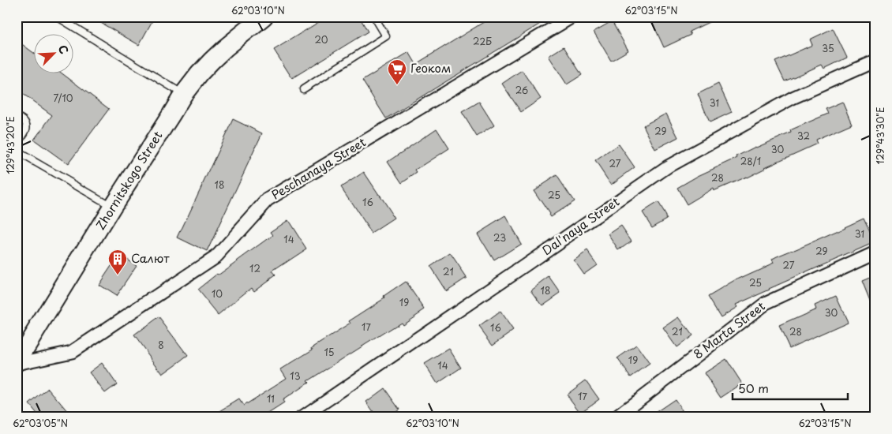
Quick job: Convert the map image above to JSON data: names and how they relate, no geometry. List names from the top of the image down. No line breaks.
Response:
{"streets":{"main road":["Zhornitskogo Street"],"street":["Peschanaya Street","Dal'naya Street","8 Marta Street"]},"crossings":[["Peschanaya Street","Zhornitskogo Street"]],"places":{"supermarket":["Геоком"],"building":["Салют"]},"house_numbers":["20","22Б","35","26","7/10","31","29","32","30","28/1","27","28","18","25","16","31","23","14","29","27","12","21","25","18","10","19","30","17","16","21","28","8","15","19","14","13","17","11"],"scale_bar":"50 m","north":"top right","coordinates":["62°03'10\"N","62°03'15\"N","129°43'30\"E","129°43'20\"E","62°03'05\"N"]}
